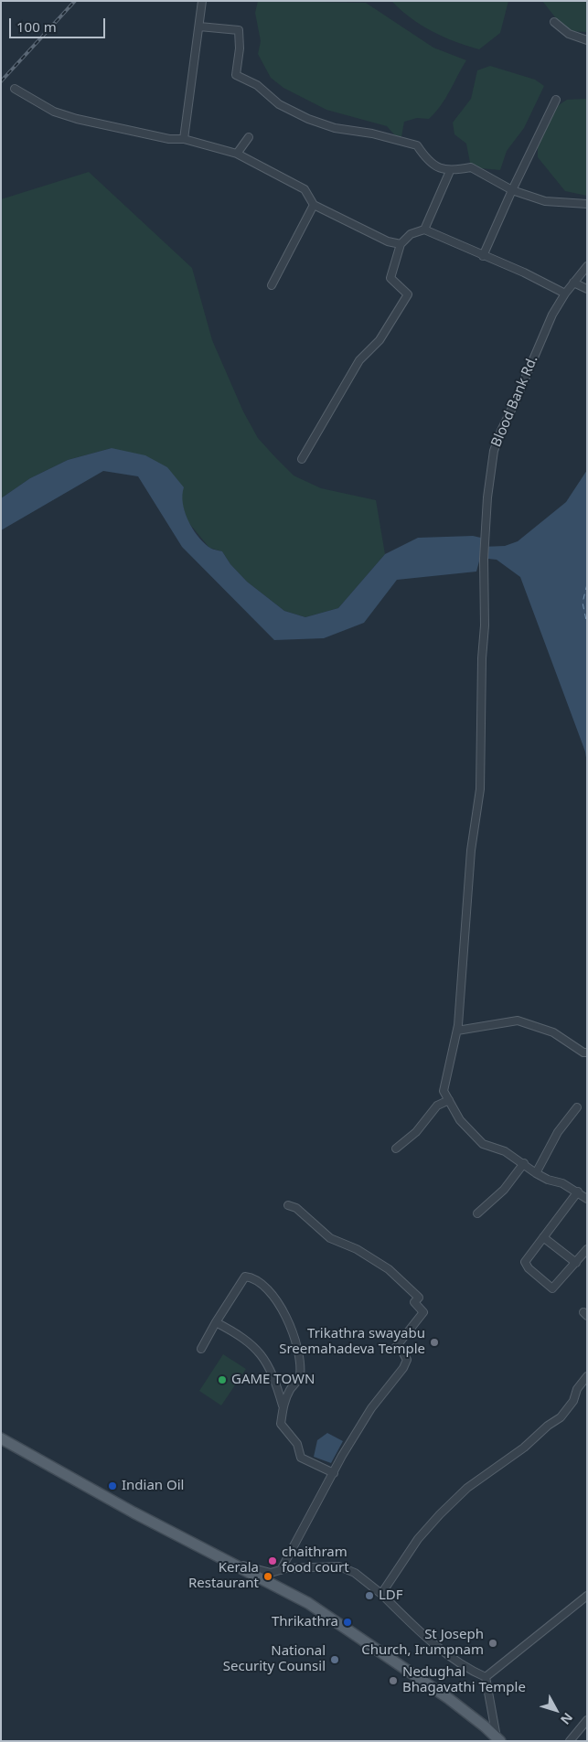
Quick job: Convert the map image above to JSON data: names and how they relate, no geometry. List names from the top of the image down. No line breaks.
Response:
{"streets":{"street":["Blood Bank Rd."]},"places":["Trikathra swayabu Sreemahadeva Temple","GAME TOWN","Indian Oil","chaithram food court","Kerala Restaurant","LDF","Thrikathra","St Joseph Church, Irumpnam","National Security Counsil","Nedughal Bhagavathi Temple"],"scale_bar":"100 m","north":"bottom right"}
